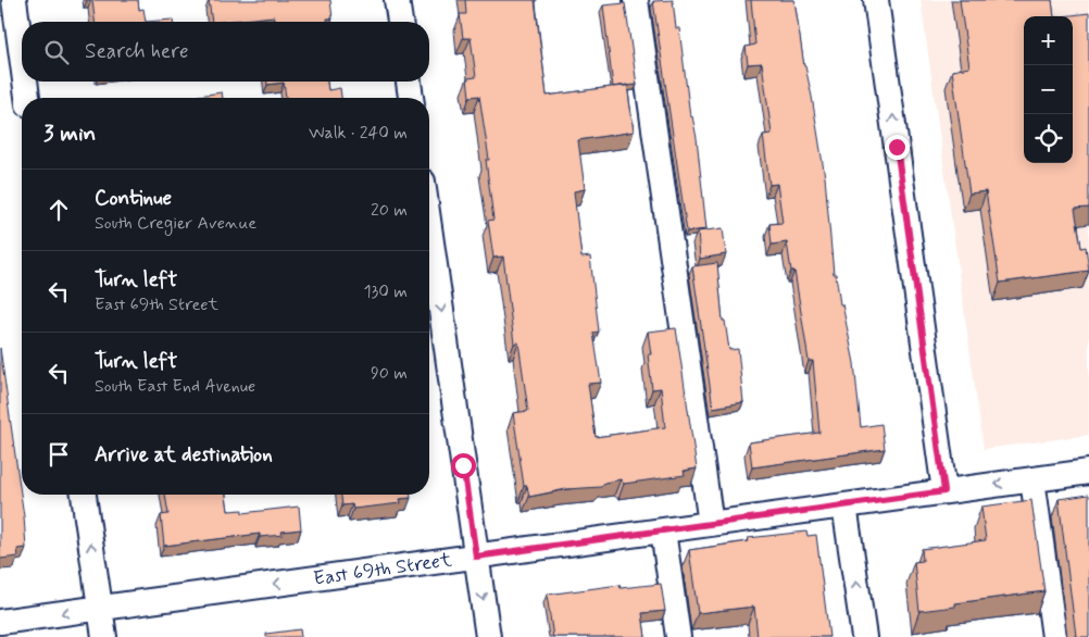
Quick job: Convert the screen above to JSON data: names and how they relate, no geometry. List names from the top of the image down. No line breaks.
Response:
{"streets":{"street":["East 69th Street"]},"one_way":["East 69th Street"],"page":{"map_buttons":["+","−"],"search":"Search here","heading":["3 min","Walk · 240 m"],"list":[["Continue","South Cregier Avenue","20 m"],["Turn left","East 69th Street","130 m"],["Turn left","South East End Avenue","90 m"],"Arrive at destination"]}}
